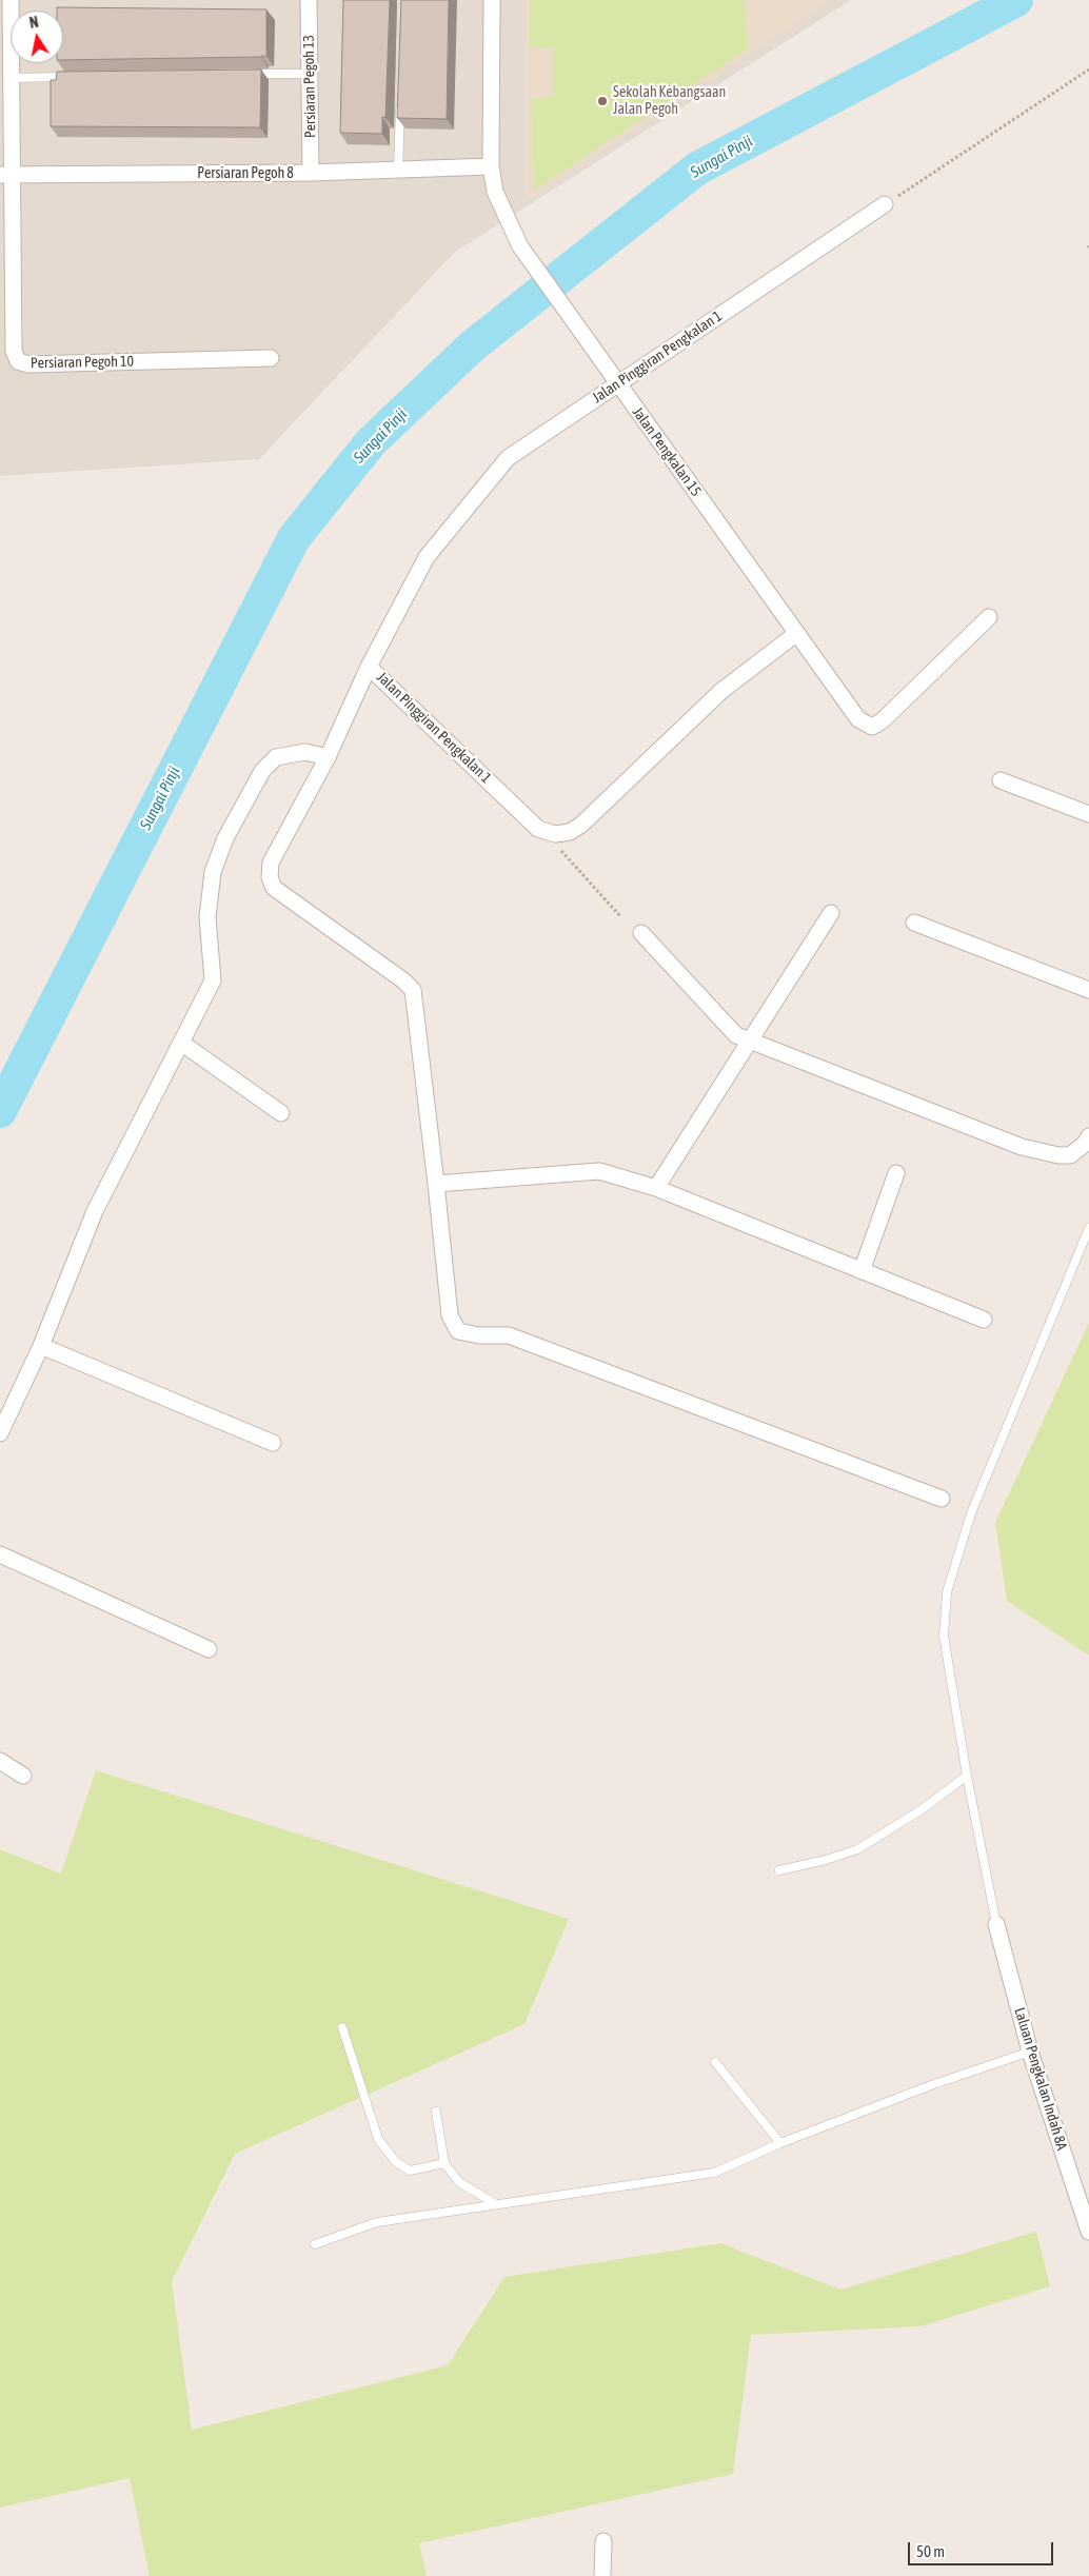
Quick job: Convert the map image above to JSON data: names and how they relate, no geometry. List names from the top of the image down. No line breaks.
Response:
{"streets":{"street":["Persiaran Pegoh 13","Persiaran Pegoh 8","Jalan Pinggiran Pengkalan 1","Persiaran Pegoh 10","Jalan Pengkalan 15","Laluan Pengkalan Indah 8A"]},"crossings":[["Persiaran Pegoh 13","Persiaran Pegoh 8"],["Persiaran Pegoh 8","Persiaran Pegoh 10"],["Persiaran Pegoh 8","Jalan Pengkalan 15"],["Jalan Pinggiran Pengkalan 1","Jalan Pengkalan 15"]],"water":["Sungai Pinji"],"places":["Sekolah Kebangsaan Jalan Pegoh"],"scale_bar":"50 m","north":"top"}
